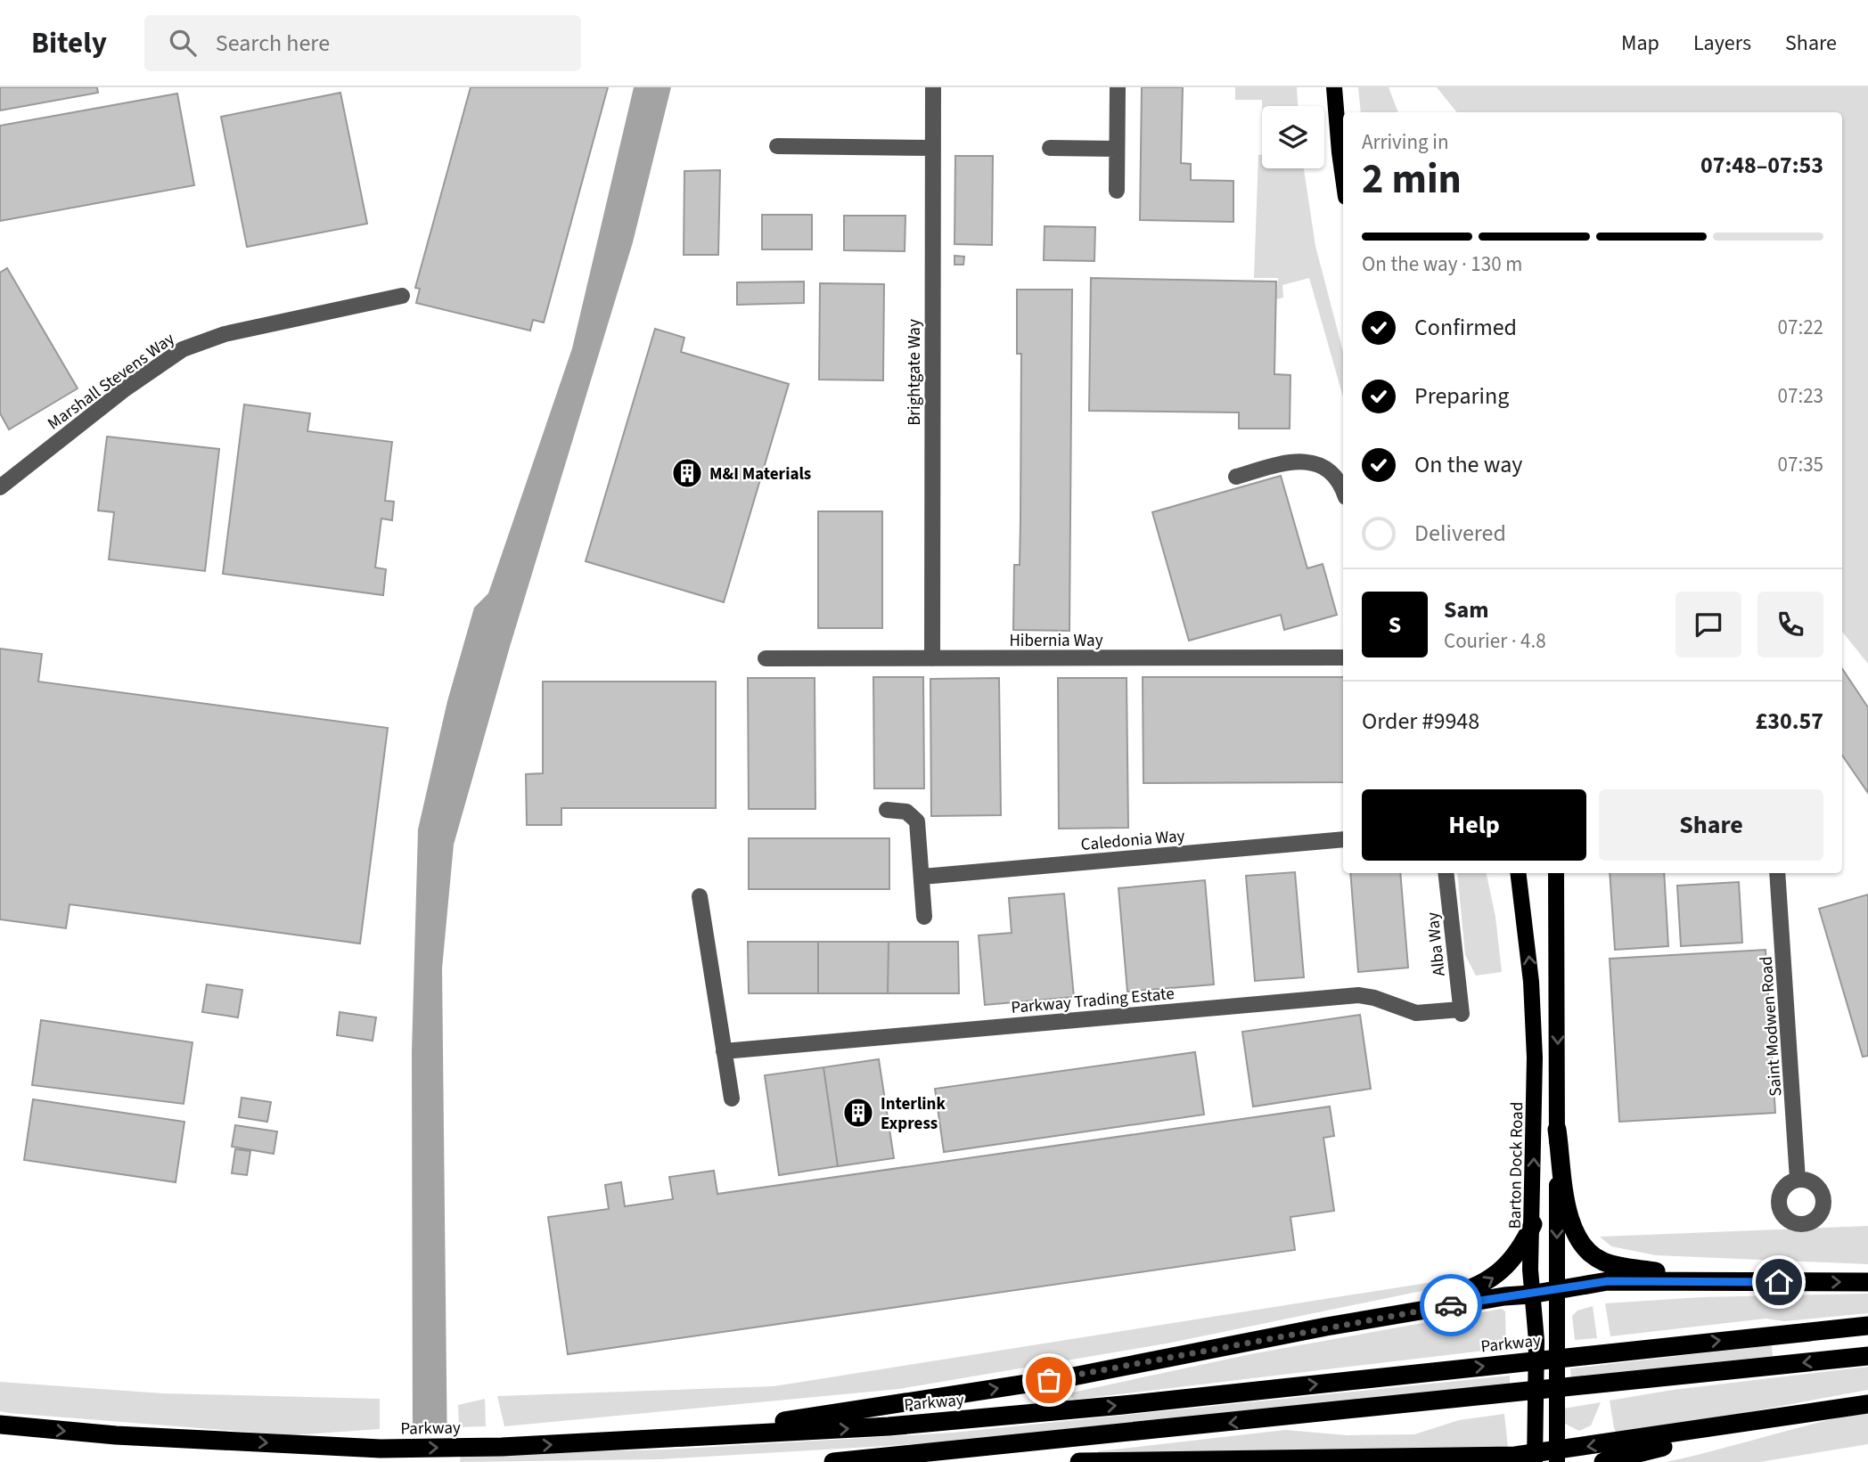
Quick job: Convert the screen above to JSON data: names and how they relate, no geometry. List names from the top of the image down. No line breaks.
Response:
{"streets":{"highway":["Parkway"],"main road":["Barton Dock Road"],"street":["Brightgate Way","Marshall Stevens Way","Hibernia Way","Caledonia Way","Alba Way","Parkway Trading Estate","Saint Modwen Road"]},"crossings":[["Brightgate Way","Hibernia Way"],["Alba Way","Parkway Trading Estate"]],"places":{"building":["M&I Materials","Interlink Express"]},"page":{"header":"Bitely","search":"Search here","nav":["Map","Layers","Share"],"heading":["2 min","Arriving in","07:48–07:53"],"panel":["Sam","Courier · 4.8","Order #9948","£30.57"],"bar":"On the way · 130 m","list":[["Confirmed","07:22"],["Preparing","07:23"],["On the way","07:35"],"Delivered"],"round":"S","buttons":["Help","Share"]}}
